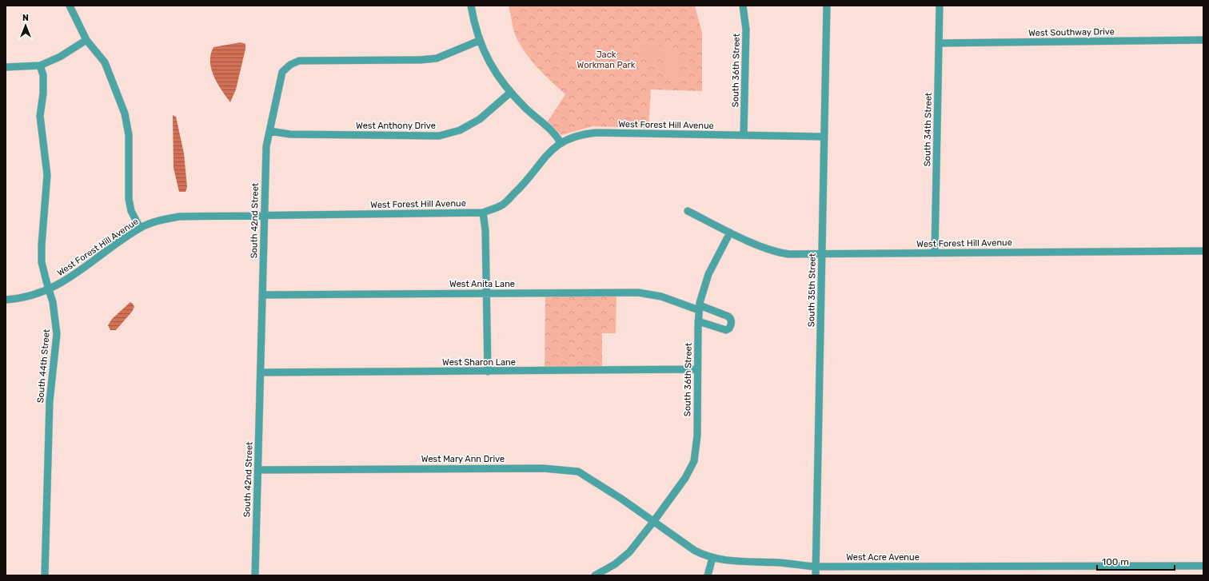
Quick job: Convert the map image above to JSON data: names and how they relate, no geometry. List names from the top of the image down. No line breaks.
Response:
{"streets":{"street":["West Southway Drive","South 36th Street","West Forest Hill Avenue","West Anthony Drive","South 34th Street","South 42nd Street","West Anita Lane","South 35th Street","West Sharon Lane","South 44th Street","West Mary Ann Drive","West Acre Avenue"]},"crossings":[["West Southway Drive","South 34th Street"],["South 36th Street","West Forest Hill Avenue"],["South 36th Street","West Anita Lane"],["South 36th Street","West Sharon Lane"],["South 36th Street","West Mary Ann Drive"],["South 36th Street","West Acre Avenue"],["West Forest Hill Avenue","South 34th Street"],["West Forest Hill Avenue","South 42nd Street"],["West Forest Hill Avenue","South 35th Street"],["West Forest Hill Avenue","South 44th Street"],["West Anthony Drive","South 42nd Street"],["South 42nd Street","West Anita Lane"],["South 42nd Street","West Sharon Lane"],["South 42nd Street","West Mary Ann Drive"],["South 35th Street","West Acre Avenue"],["West Mary Ann Drive","West Acre Avenue"]],"parks":["Jack Workman Park"],"scale_bar":"100 m","north":"top"}
